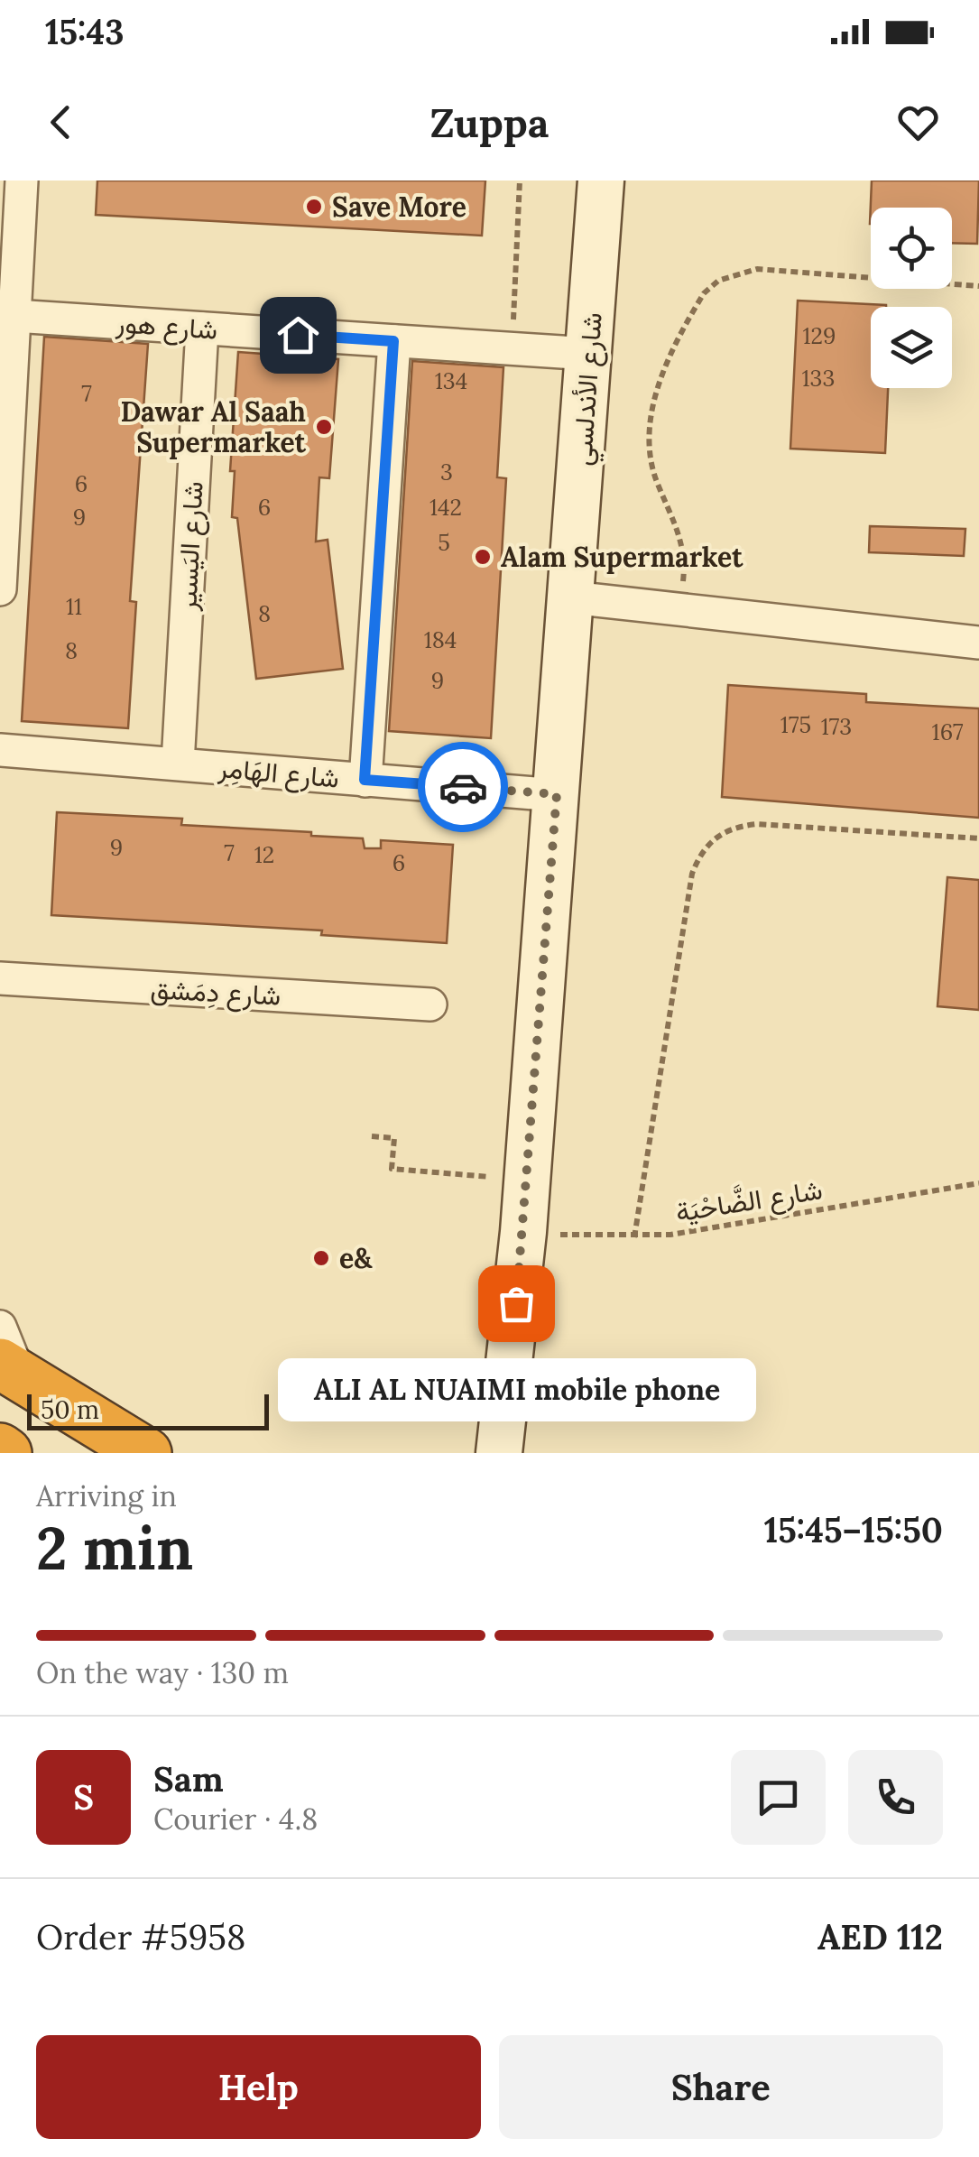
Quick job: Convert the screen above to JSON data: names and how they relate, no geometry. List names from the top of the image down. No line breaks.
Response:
{"streets":{"street":["شارع هور","شارع الأندلسي","شارع اليَسير","شارع الهَامِر","شارع دِمَشق"],"path":["شارع الضَّاحْيَة"]},"crossings":[["شارع هور","شارع الأندلسي"],["شارع هور","شارع اليَسير"],["شارع الأندلسي","شارع الهَامِر"],["شارع الأندلسي","شارع الضَّاحْيَة"],["شارع اليَسير","شارع الهَامِر"]],"places":["Save More","Dawar Al Saah Supermarket","Alam Supermarket","e&","ALI AL NUAIMI mobile phone"],"house_numbers":["129","133","134","7","3","6","6","142","9","5","11","8","184","8","9","175","173","167","9","7","12","6"],"scale_bar":"50 m","page":{"status":"15:43","header":"Zuppa","bubble":"ALI AL NUAIMI mobile phone","scale":"50 m","heading":["2 min","Arriving in","15:45–15:50"],"panel":["Sam","Courier · 4.8","Order #5958","AED 112"],"bar":"On the way · 130 m","round":"S","buttons":["Help","Share"]}}
